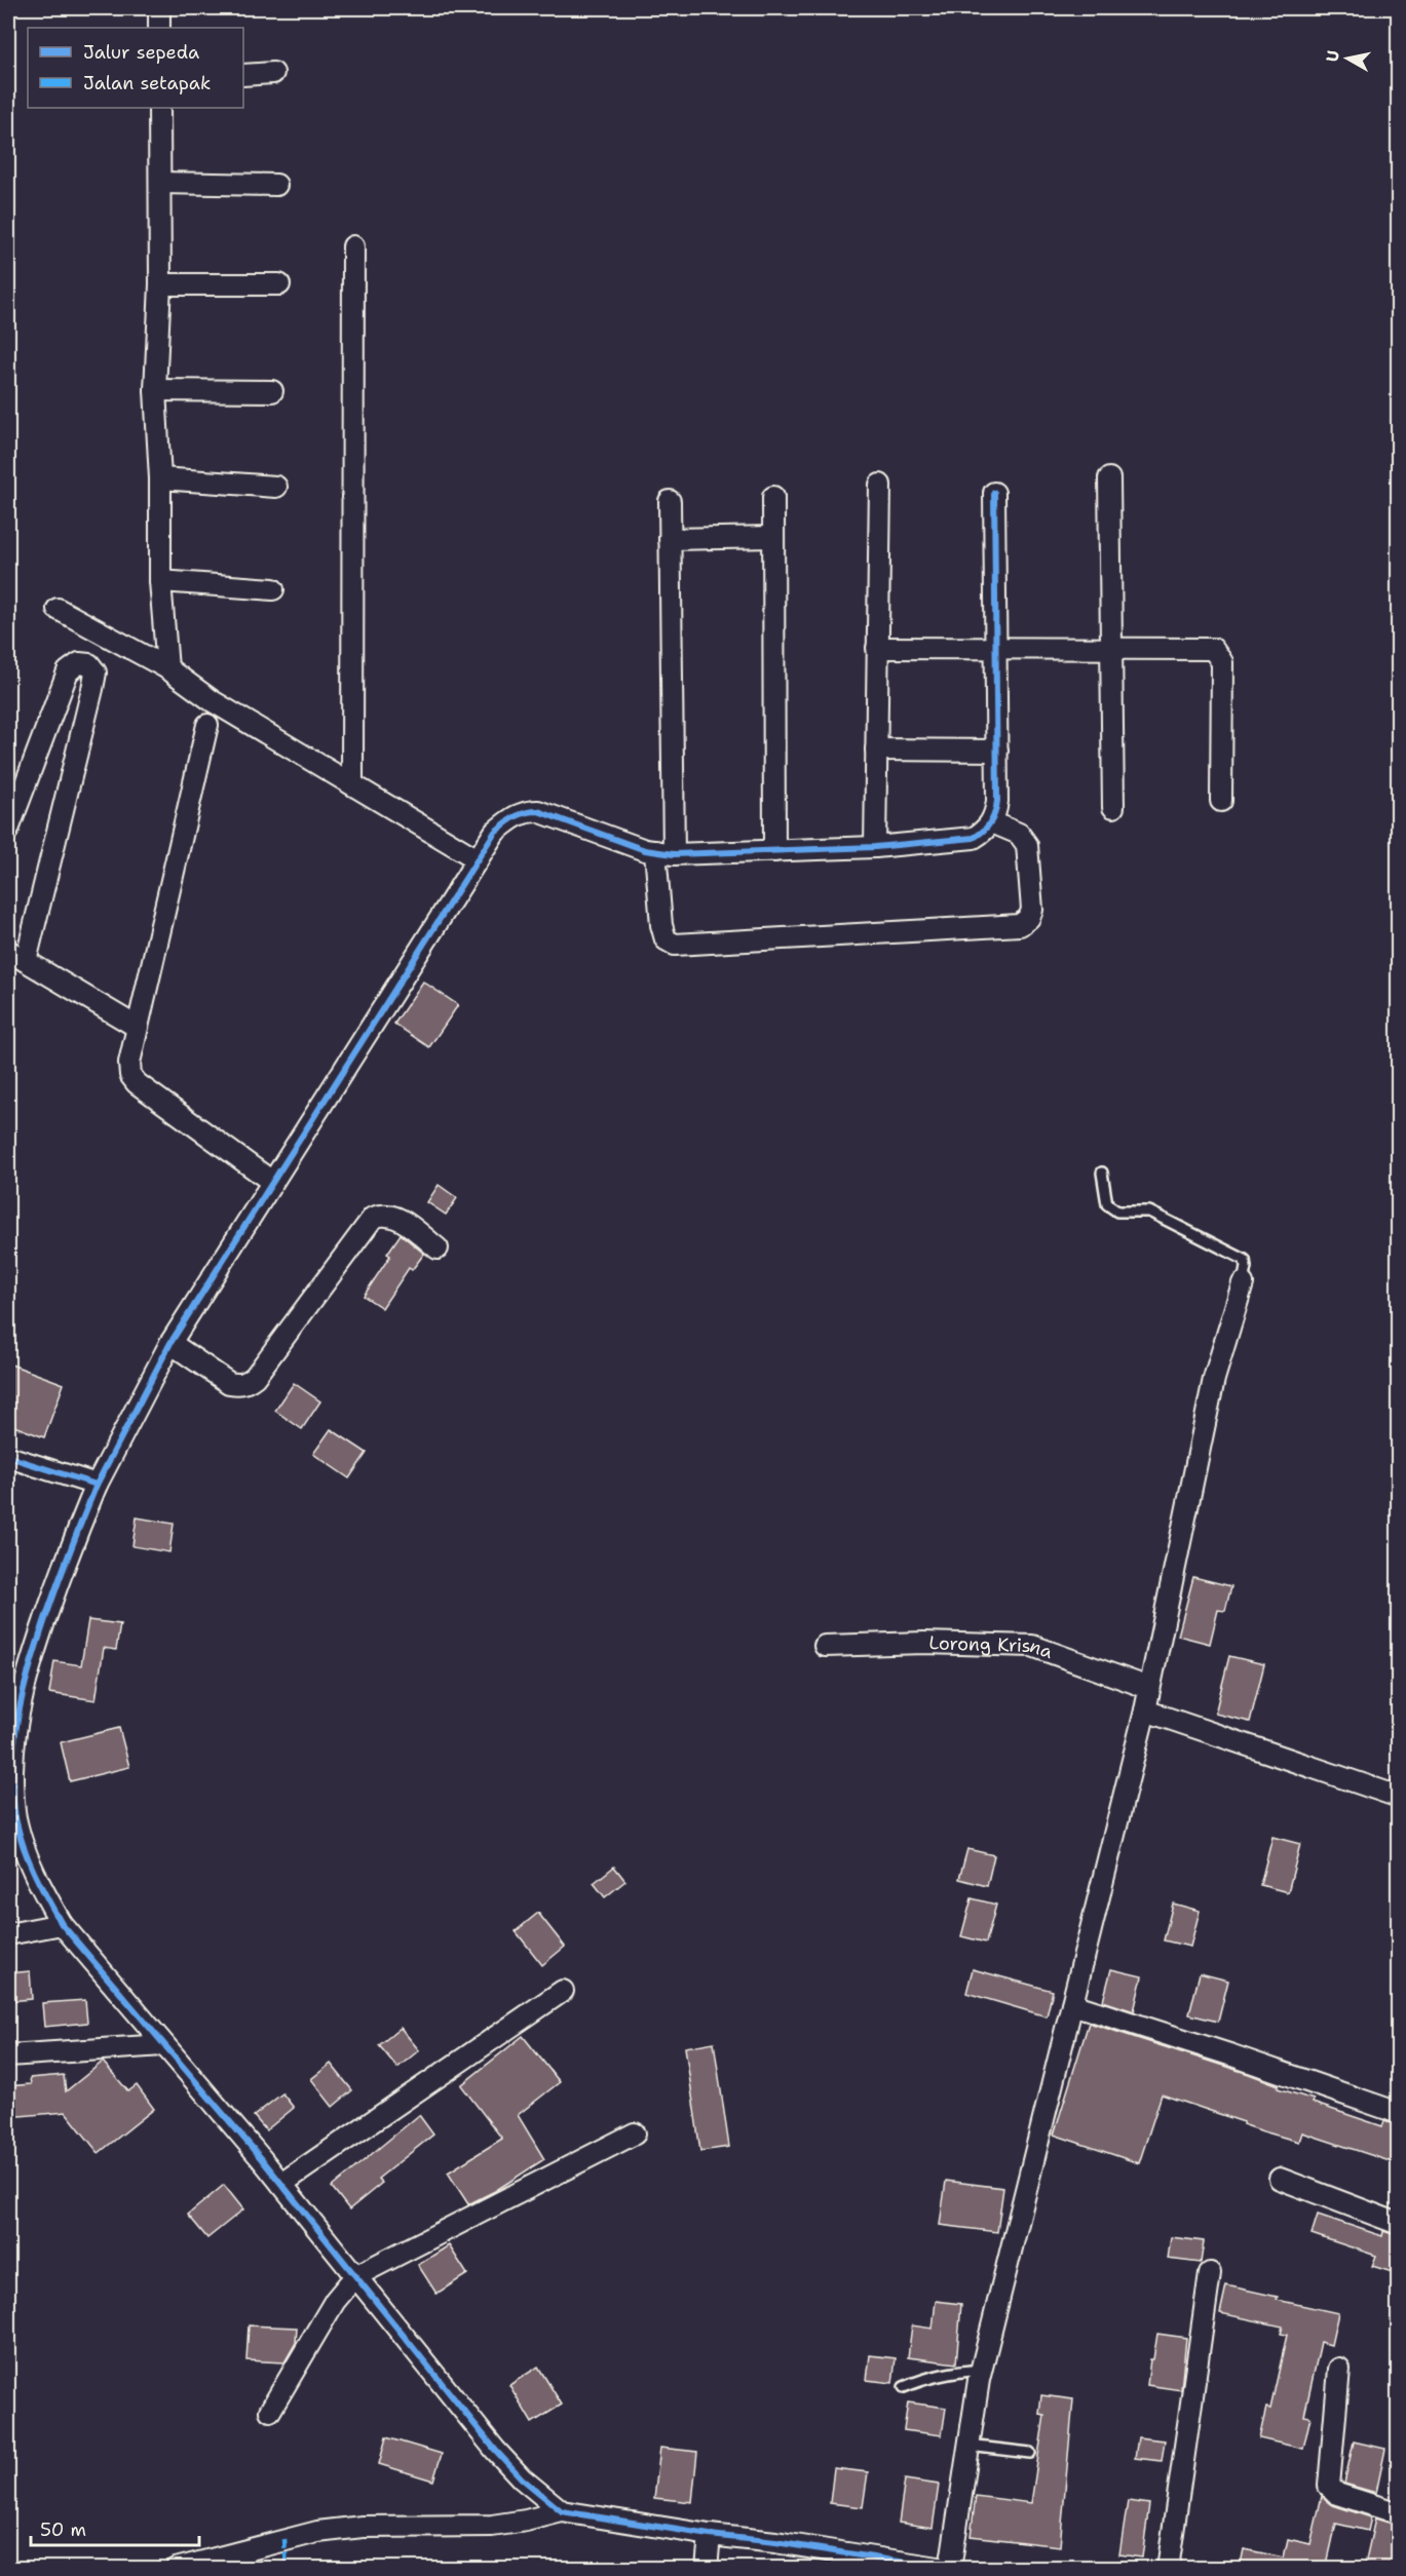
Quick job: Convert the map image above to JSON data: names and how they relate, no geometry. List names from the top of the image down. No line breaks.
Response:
{"streets":{"street":["Lorong Krisna"]},"legend":["Jalur sepeda","Jalan setapak"],"scale_bar":"50 m","north":"left"}
